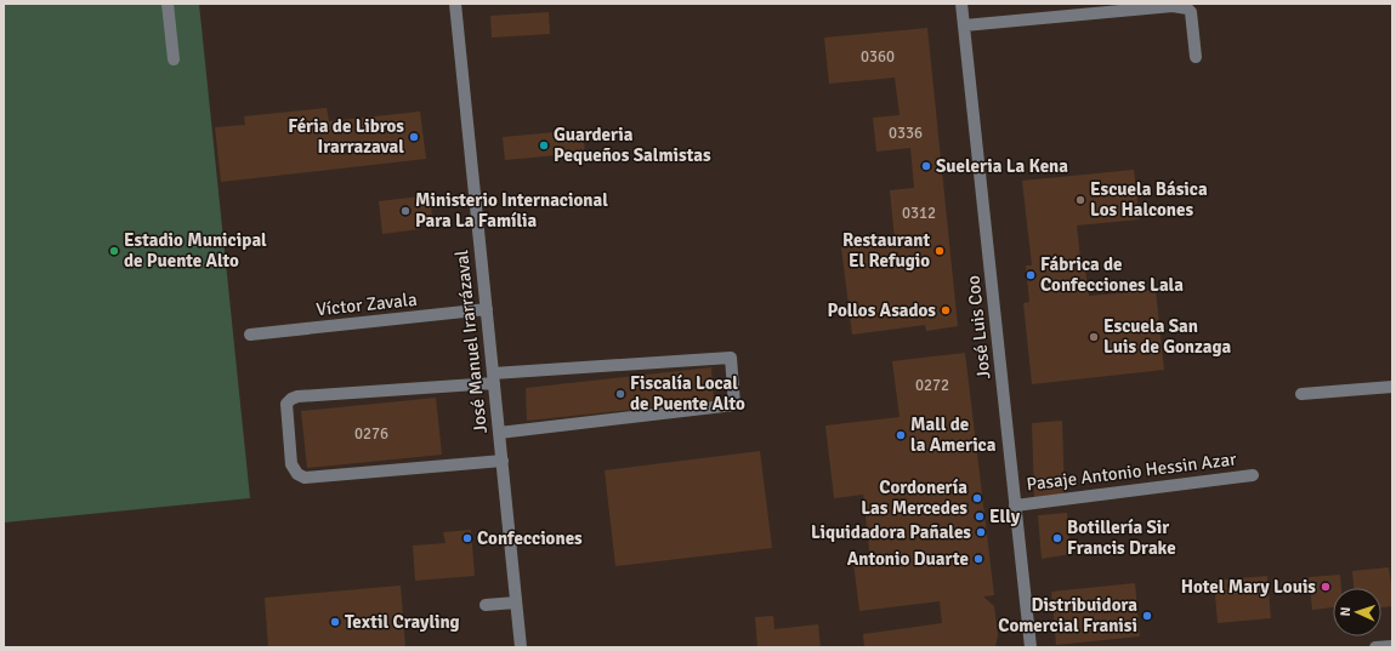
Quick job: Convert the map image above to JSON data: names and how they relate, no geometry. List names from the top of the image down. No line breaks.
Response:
{"streets":{"street":["Víctor Zavala","José Luis Coo","José Manuel Irarrázaval","Pasaje Antonio Hessin Azar"]},"crossings":[["Víctor Zavala","José Manuel Irarrázaval"],["José Luis Coo","Pasaje Antonio Hessin Azar"]],"places":["Féria de Libros Irarrazaval","Guarderia Pequeños Salmistas","Sueleria La Kena","Escuela Básica Los Halcones","Ministerio Internacional Para La Família","Estadio Municipal de Puente Alto","Restaurant El Refugio","Fábrica de Confecciones Lala","Pollos Asados","Escuela San Luis de Gonzaga","Fiscalía Local de Puente Alto","Mall de la America","Cordonería Las Mercedes","Elly","Liquidadora Pañales","Confecciones","Botillería Sir Francis Drake","Antonio Duarte","Hotel Mary Louis","Distribuidora Comercial Franisi","Textil Crayling"],"house_numbers":["0360","0336","0312","0272","0276"],"north":"left"}
